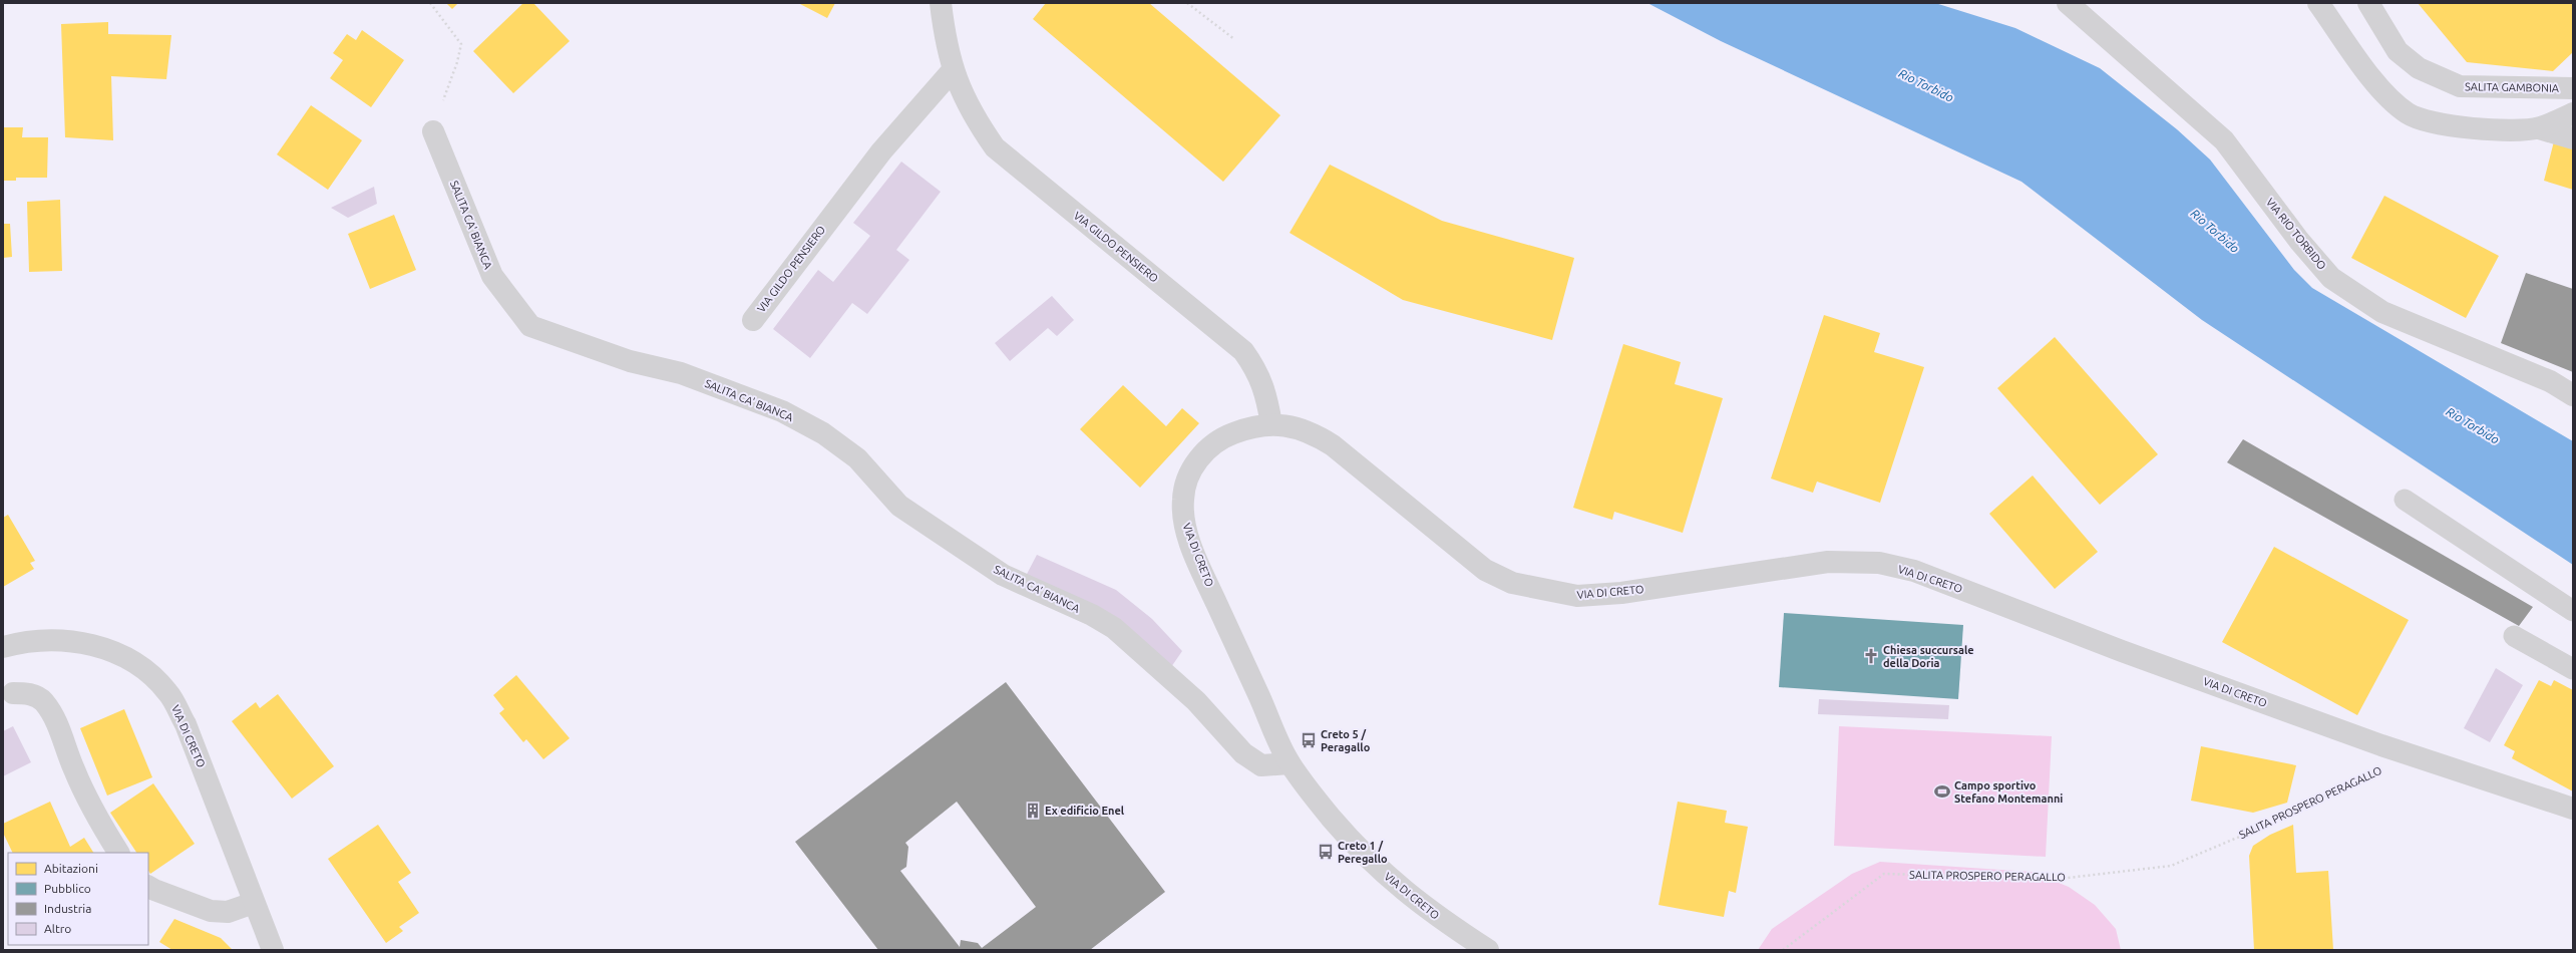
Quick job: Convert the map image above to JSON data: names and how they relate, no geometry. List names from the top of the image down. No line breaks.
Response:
{"streets":{"street":["SALITA GAMBONIA","SALITA CA' BIANCA","VIA RIO TORBIDO","VIA GILDO PENSIERO","VIA DI CRETO"],"path":["SALITA PROSPERO PERAGALLO"]},"crossings":[["SALITA CA' BIANCA","VIA DI CRETO"],["VIA GILDO PENSIERO","VIA DI CRETO"],["VIA DI CRETO","SALITA PROSPERO PERAGALLO"]],"water":["Rio Torbido"],"places":{"church":["Chiesa succursale della Doria"],"bus stop":["Creto 5 / Peragallo","Creto 1 / Peregallo"],"sports":["Campo sportivo Stefano Montemanni"],"building":["Ex edificio Enel"]},"legend":["Abitazioni","Pubblico","Industria","Altro"]}
